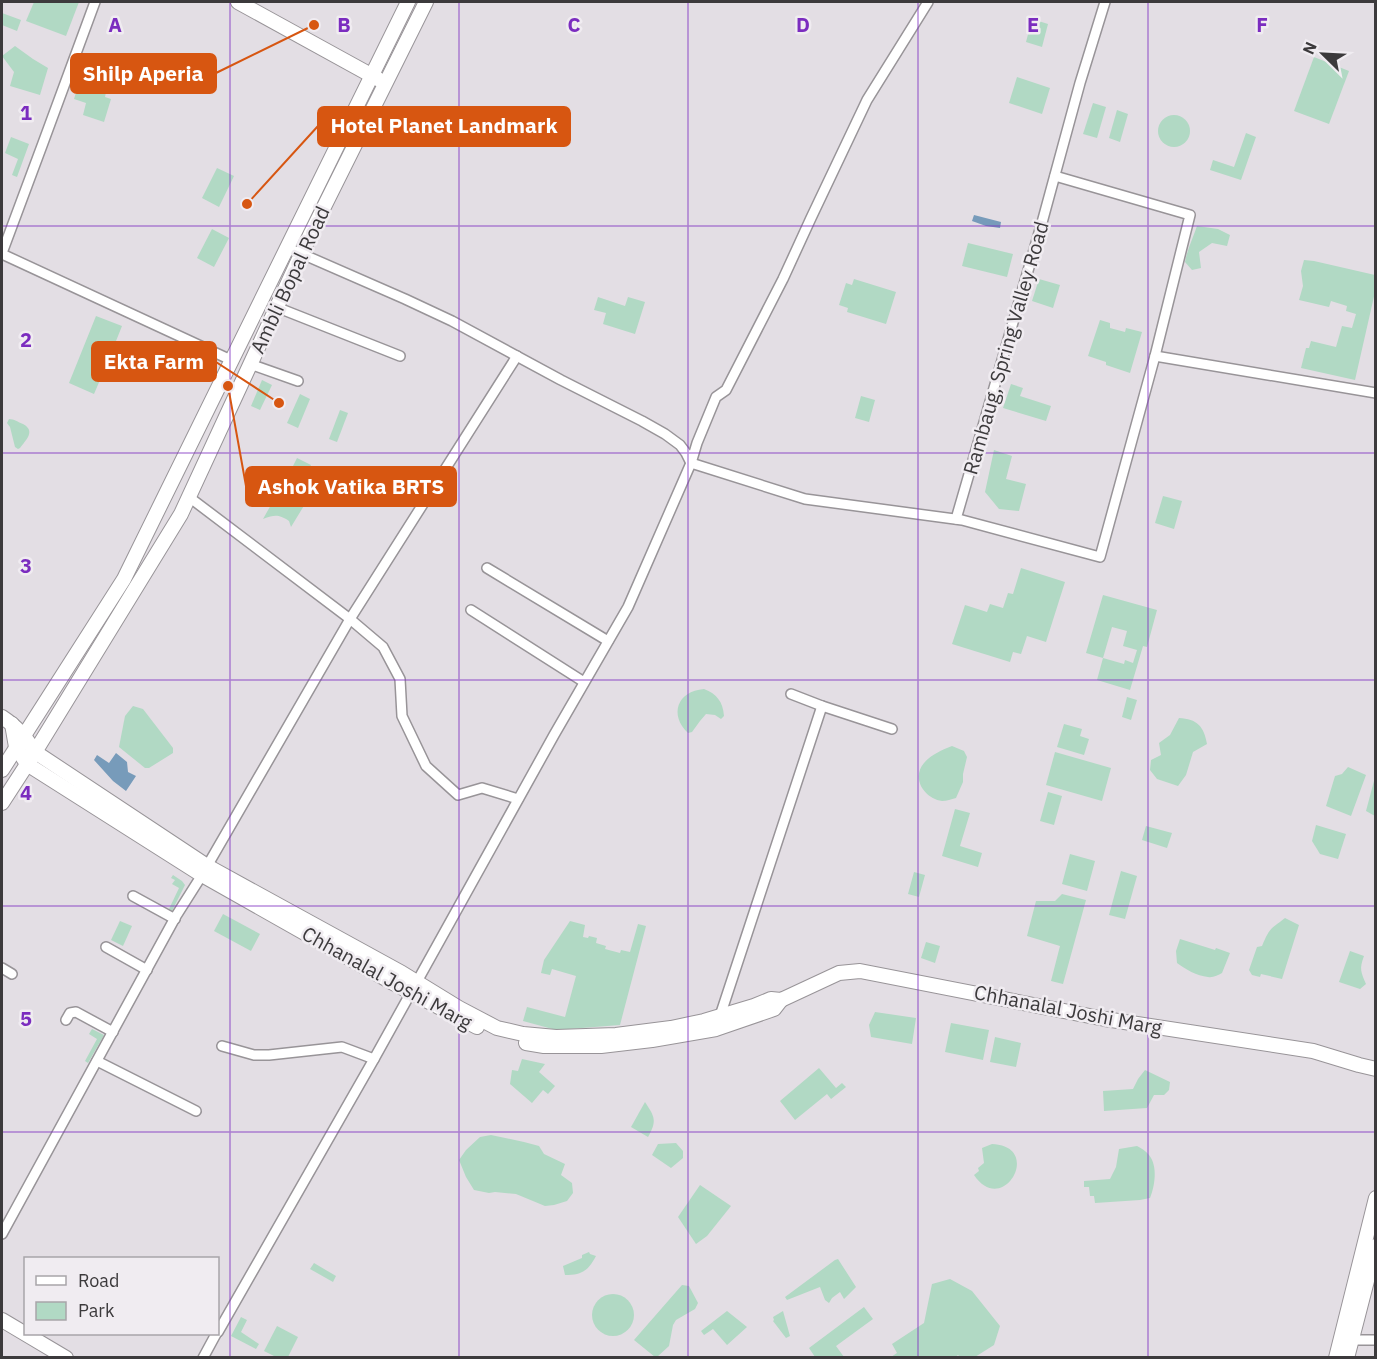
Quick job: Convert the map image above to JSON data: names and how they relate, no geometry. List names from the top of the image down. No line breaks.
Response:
{"streets":{"street":["Ambli Bopal Road","Rambaug, Spring Valley Road","Chhanalal Joshi Marg"]},"crossings":[["Ambli Bopal Road","Chhanalal Joshi Marg"]],"places":["Shilp Aperia","Hotel Planet Landmark","Ashok Vatika BRTS","Ekta Farm"],"legend":["Road","Park"],"north":"top left","grid":{"columns":["A","B","C","D","E","F"],"rows":["1","2","3","4","5"]}}
